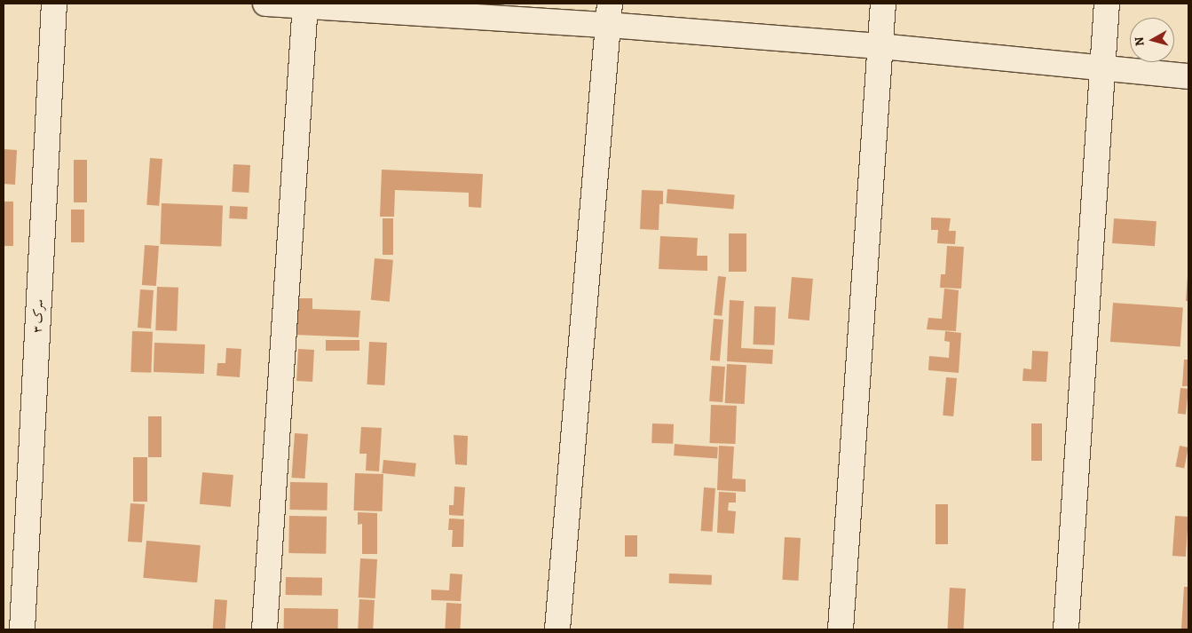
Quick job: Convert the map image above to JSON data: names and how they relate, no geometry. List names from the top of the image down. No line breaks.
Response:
{"streets":{"street":["سرک ۳"]},"north":"left"}
